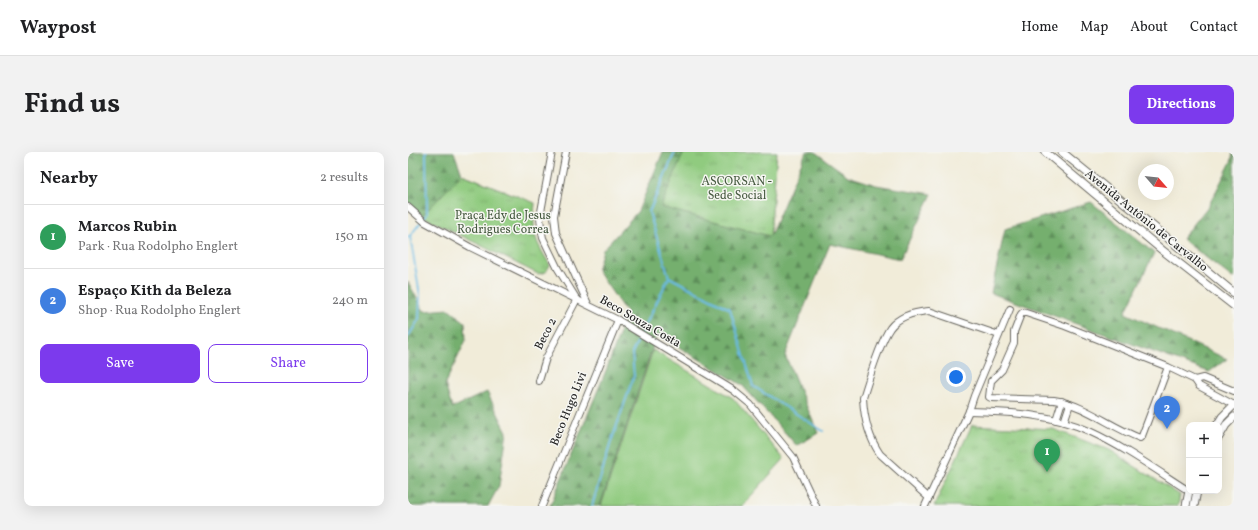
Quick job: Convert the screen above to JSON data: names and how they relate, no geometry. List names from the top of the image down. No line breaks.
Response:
{"streets":{"main road":["Avenida Antônio de Carvalho"],"street":["Beco Souza Costa","Beco 2","Beco Hugo Livi"]},"crossings":[["Beco Souza Costa","Beco 2"],["Beco Souza Costa","Beco Hugo Livi"]],"parks":["ASCORSAN - Sede Social","Praça Edy de Jesus Rodrigues Correa"],"north":"bottom right","page":{"header":"Waypost","nav":["Home","Map","About","Contact"],"title":"Find us","buttons":["Directions",["Save","Share"]],"heading":["Nearby","2 results"],"list":[{"mark":"1","name":"Marcos Rubin","note":"Park · Rua Rodolpho Englert","value":"150 m"},{"mark":"2","name":"Espaço Kith da Beleza","note":"Shop · Rua Rodolpho Englert","value":"240 m"}],"pins":["2","1"],"map_buttons":["+","−"]}}
